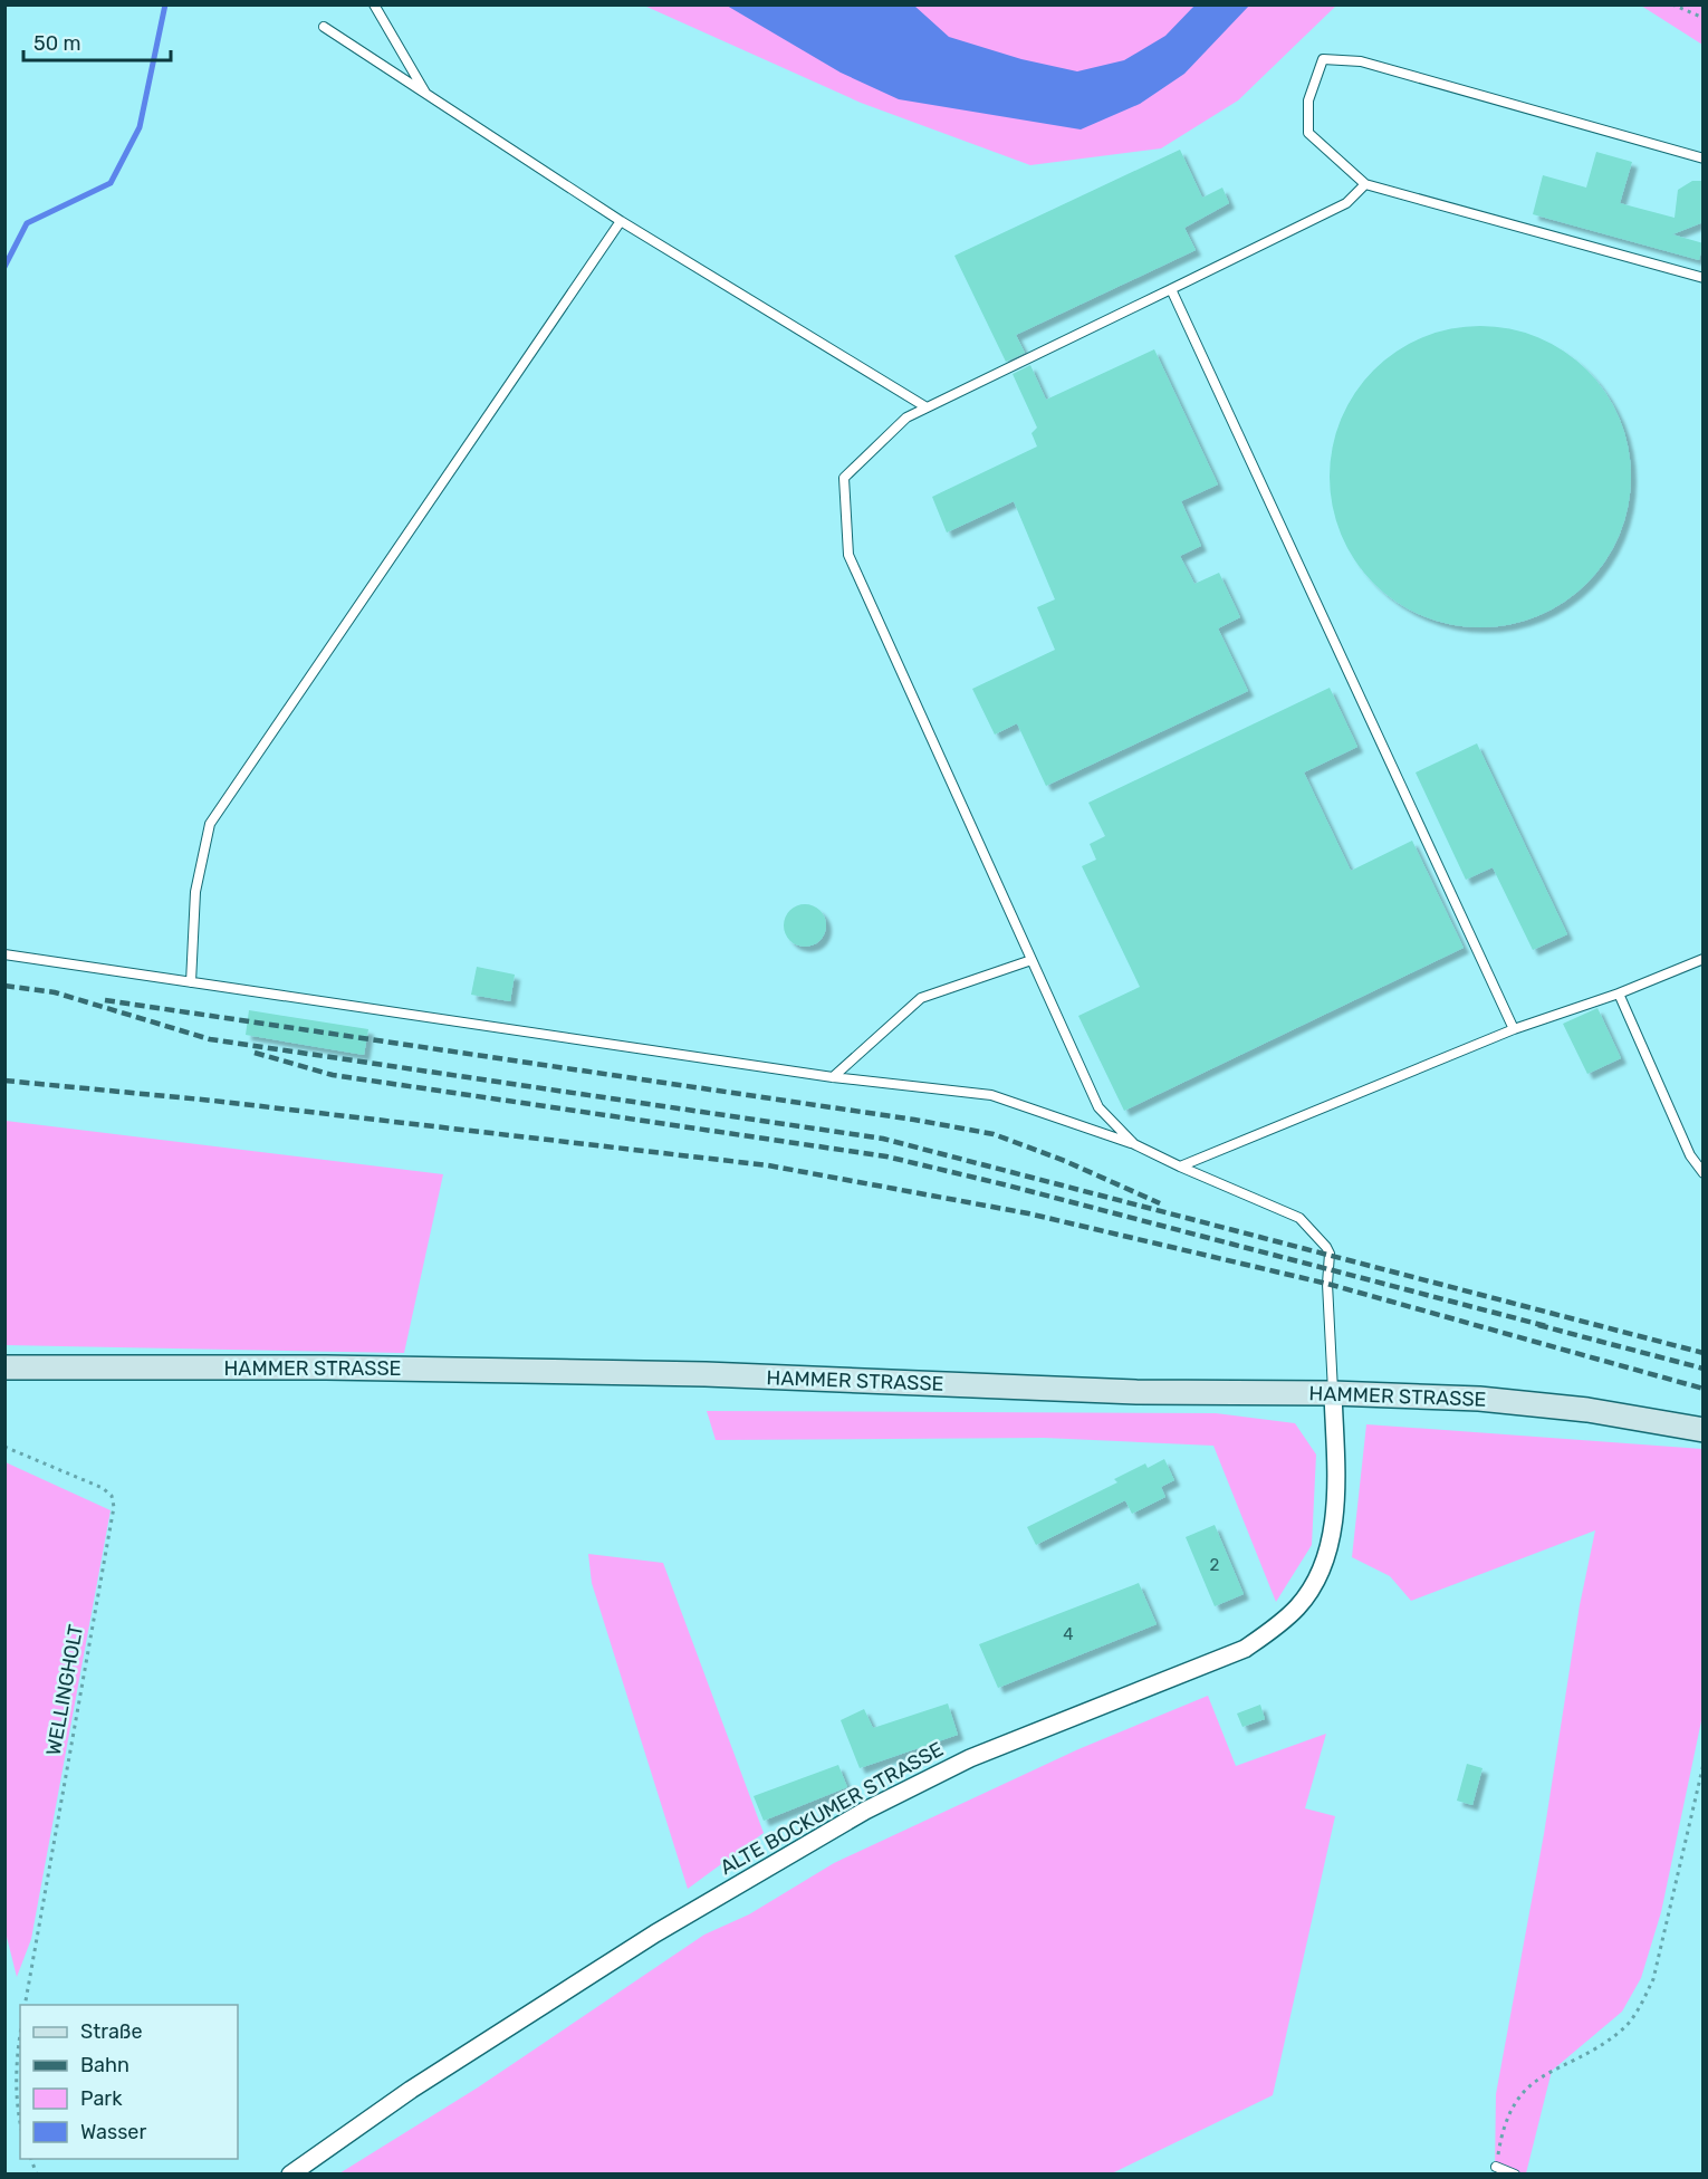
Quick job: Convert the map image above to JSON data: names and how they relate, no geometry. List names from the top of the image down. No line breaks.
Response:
{"streets":{"main road":["HAMMER STRASSE"],"street":["ALTE BOCKUMER STRASSE"],"path":["WELLINGHOLT"]},"crossings":[["HAMMER STRASSE","ALTE BOCKUMER STRASSE"]],"house_numbers":["2","4"],"legend":["Straße","Bahn","Park","Wasser"],"scale_bar":"50 m"}
